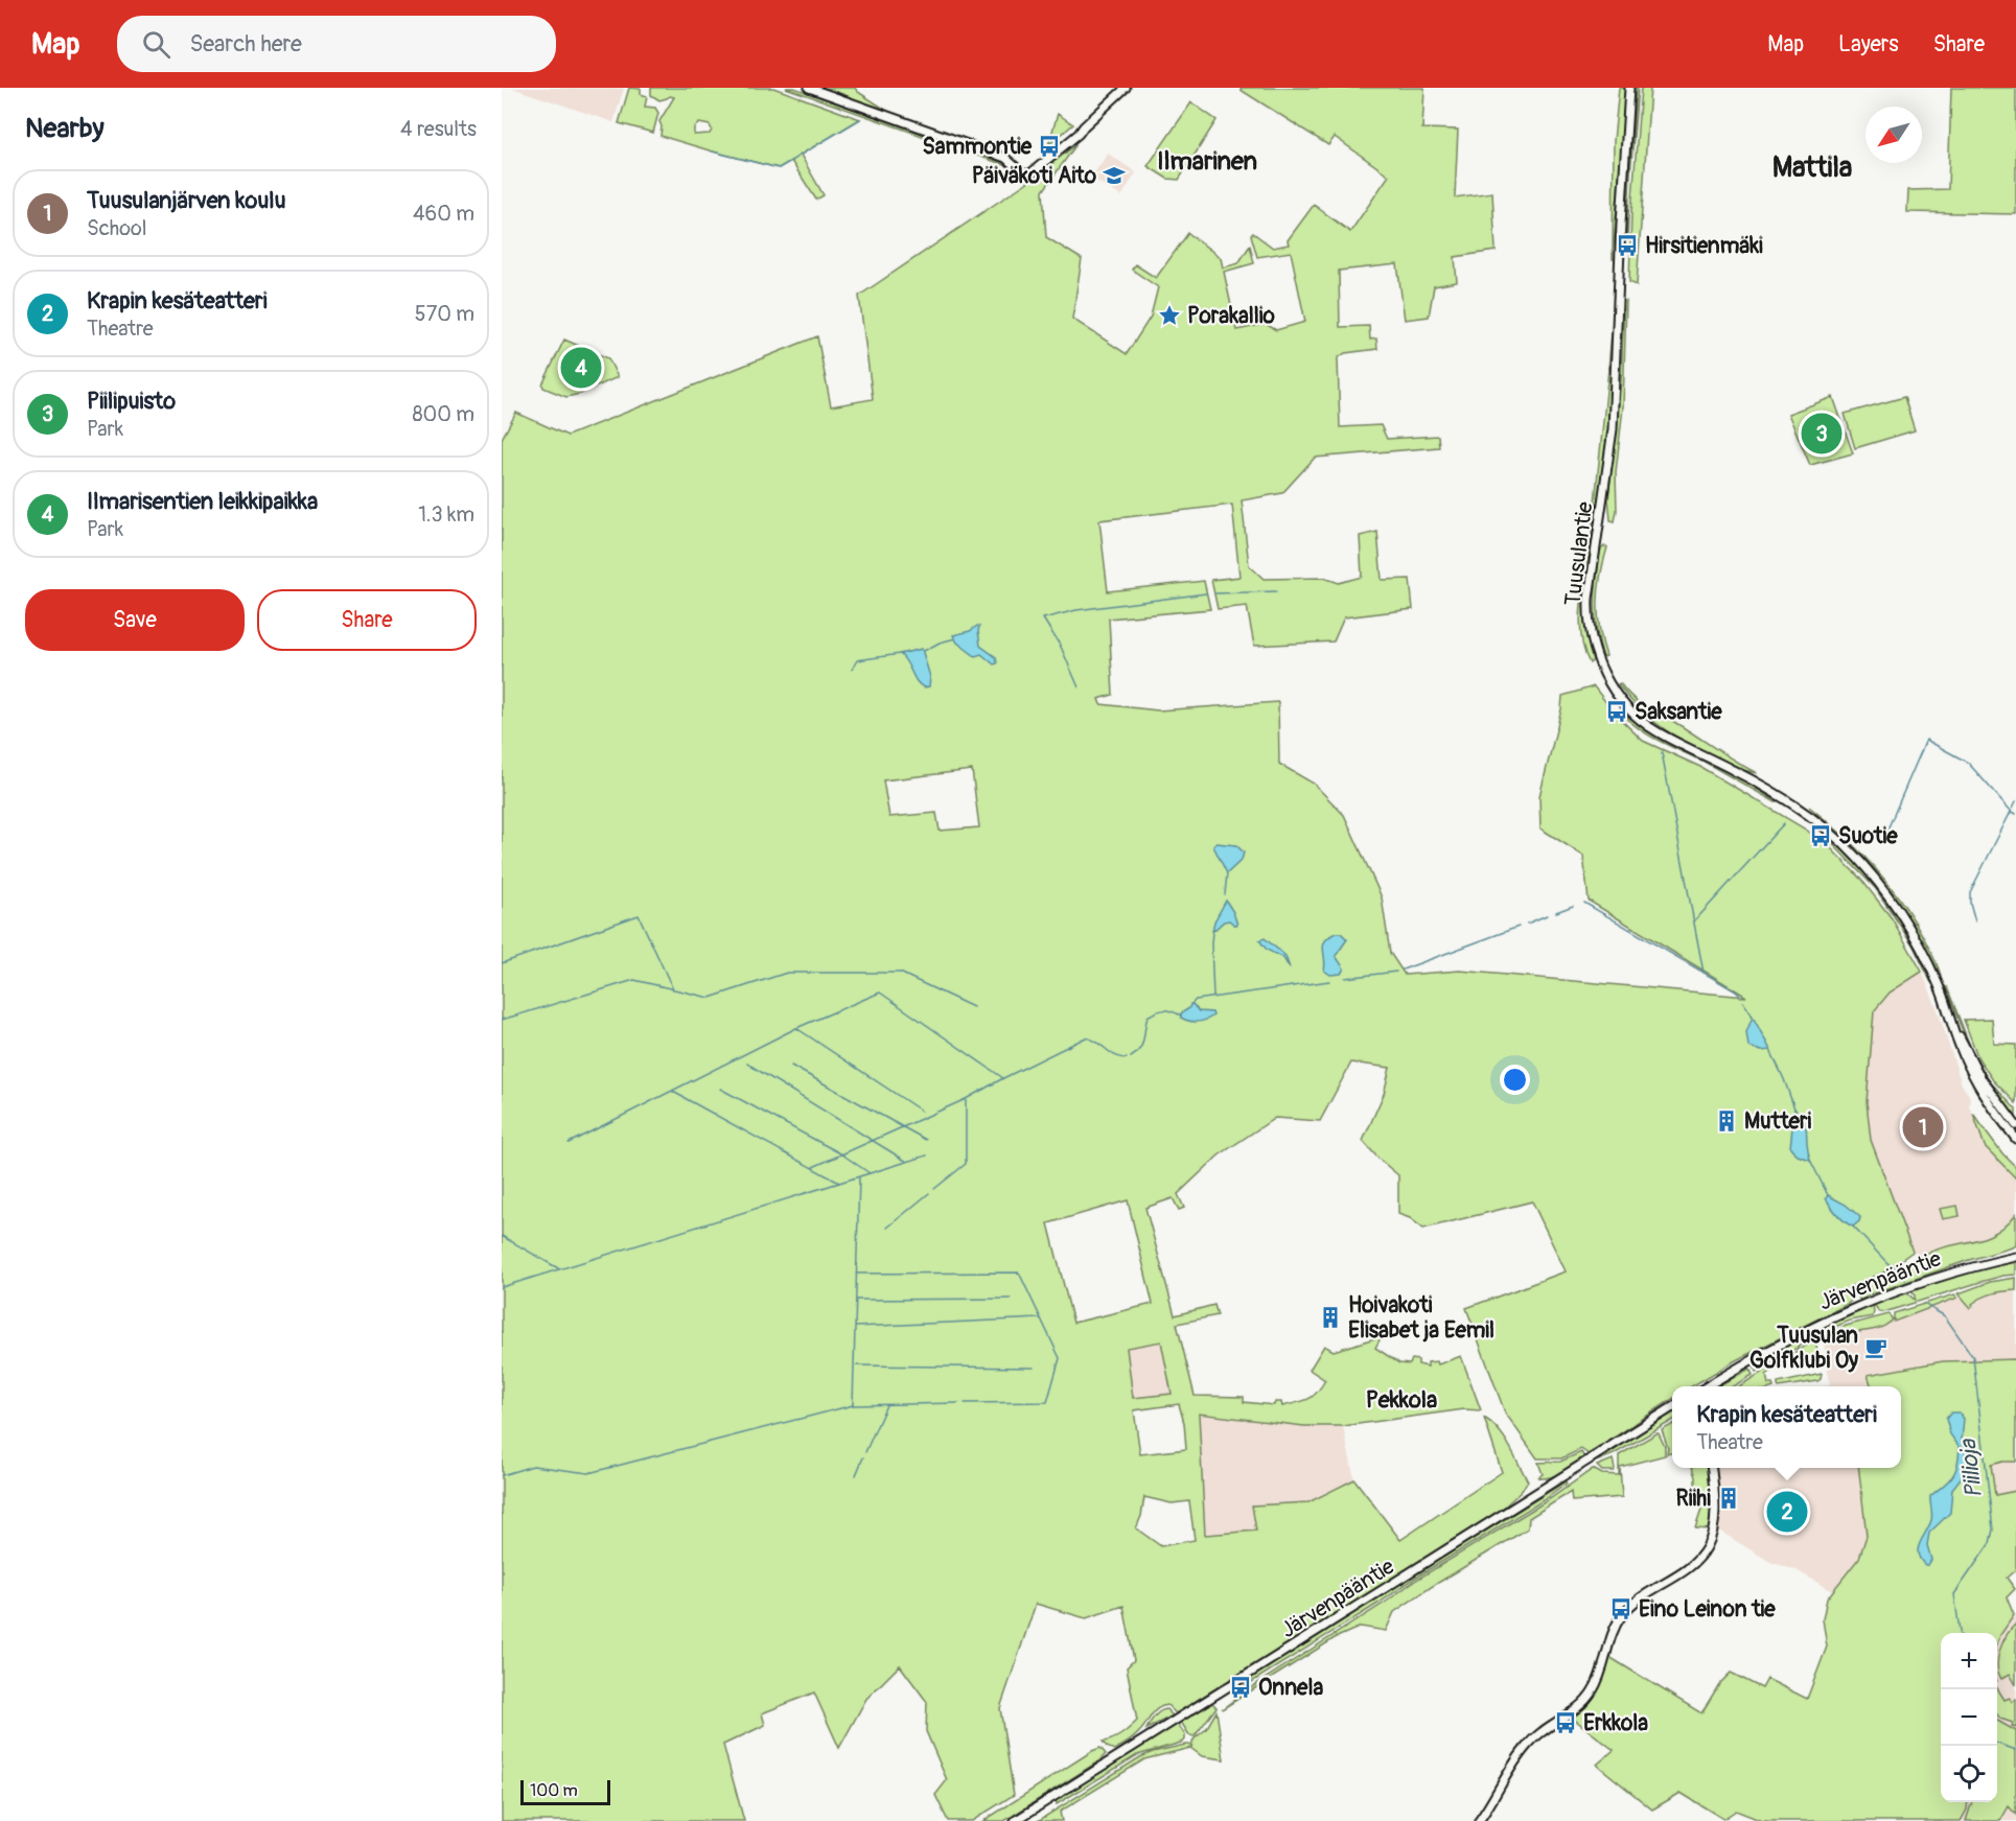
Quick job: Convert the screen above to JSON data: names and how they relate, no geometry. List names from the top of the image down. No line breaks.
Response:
{"streets":{"main road":["Tuusulantie","Järvenpääntie"]},"districts":["Ilmarinen","Mattila","Pekkola"],"water":["Piilioja"],"places":{"bus stop":["Sammontie","Hirsitienmäki","Saksantie","Suotie","Eino Leinon tie","Onnela","Erkkola"],"school or university":["Päiväkoti Aito"],"place":["Porakallio"],"building":["Mutteri","Hoivakoti Elisabet ja Eemil","Riihi"],"cafe":["Tuusulan Golfklubi Oy"]},"scale_bar":"100 m","north":"bottom left","page":{"header":"Map","search":"Search here","nav":["Map","Layers","Share"],"heading":["Nearby","4 results"],"list":[{"mark":"1","name":"Tuusulanjärven koulu","note":"School","value":"460 m"},{"mark":"2","name":"Krapin kesäteatteri","note":"Theatre","value":"570 m"},{"mark":"3","name":"Piilipuisto","note":"Park","value":"800 m"},{"mark":"4","name":"Ilmarisentien leikkipaikka","note":"Park","value":"1.3 km"}],"pins":["4","3","1","2"],"buttons":["Save","Share"],"popup":["Krapin kesäteatteri","Theatre"],"map_buttons":["+","−"],"scale":"100 m"}}
